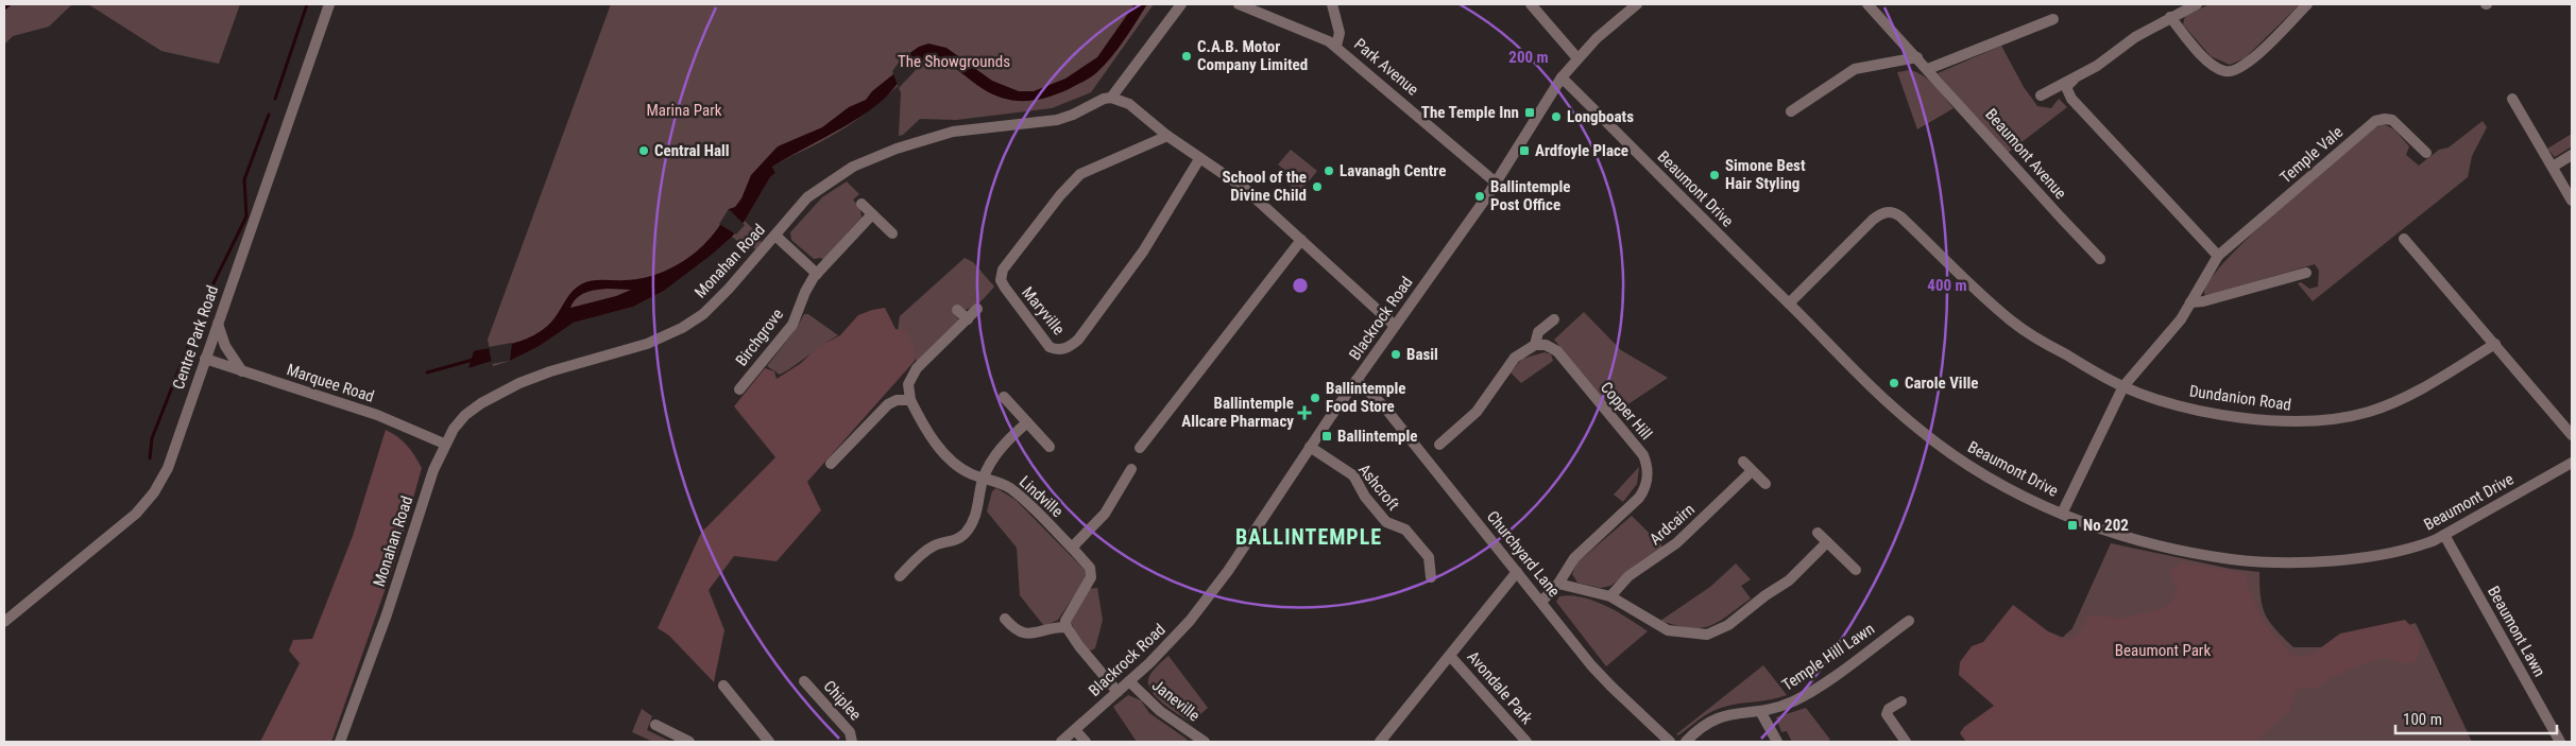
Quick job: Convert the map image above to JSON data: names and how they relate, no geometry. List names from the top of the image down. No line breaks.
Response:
{"streets":{"street":["Park Avenue","Beaumont Avenue","Temple Vale","Beaumont Drive","Monahan Road","Maryville","Blackrock Road","Centre Park Road","Birchgrove","Marquee Road","Dundanion Road","Copper Hill","Ashcroft","Lindville","Ardcairn","Churchyard Lane","Beaumont Lawn","Temple Hill Lawn","Avondale Park","Chiplee","Janeville"]},"crossings":[["Park Avenue","Blackrock Road"],["Temple Vale","Beaumont Drive"],["Temple Vale","Dundanion Road"],["Beaumont Drive","Blackrock Road"],["Beaumont Drive","Dundanion Road"],["Beaumont Drive","Beaumont Lawn"],["Monahan Road","Marquee Road"],["Blackrock Road","Ashcroft"],["Blackrock Road","Churchyard Lane"],["Blackrock Road","Janeville"],["Centre Park Road","Marquee Road"],["Copper Hill","Churchyard Lane"],["Churchyard Lane","Avondale Park"]],"districts":["BALLINTEMPLE"],"parks":["The Showgrounds","Marina Park","Beaumont Park"],"places":{"other":["C.A.B. Motor Company Limited","Longboats","Central Hall","Lavanagh Centre","Simone Best Hair Styling","School of the Divine Child","Ballintemple Post Office","Basil","Carole Ville","Ballintemple Food Store"],"transit":["The Temple Inn","Ardfoyle Place","Ballintemple","No 202"],"health":["Ballintemple Allcare Pharmacy"]},"scale_bar":"100 m","rings":["200 m","400 m"]}
